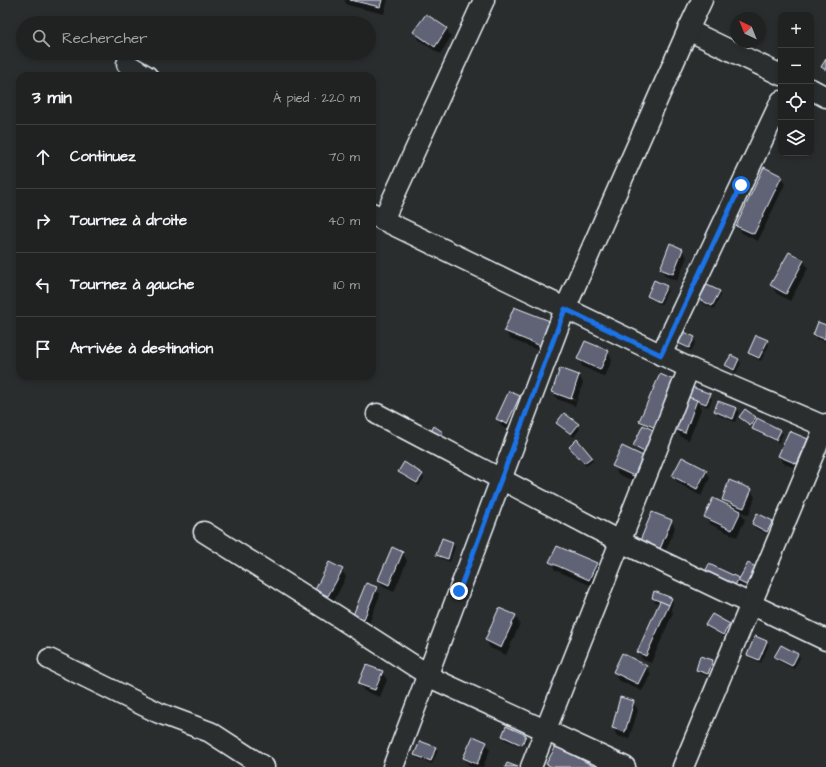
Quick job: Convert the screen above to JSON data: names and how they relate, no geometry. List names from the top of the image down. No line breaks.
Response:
{"north":"top left","page":{"map_buttons":["+","−"],"search":"Rechercher","heading":["3 min","À pied · 220 m"],"list":[["Continuez","70 m"],["Tournez à droite","40 m"],["Tournez à gauche","110 m"],"Arrivée à destination"]}}
